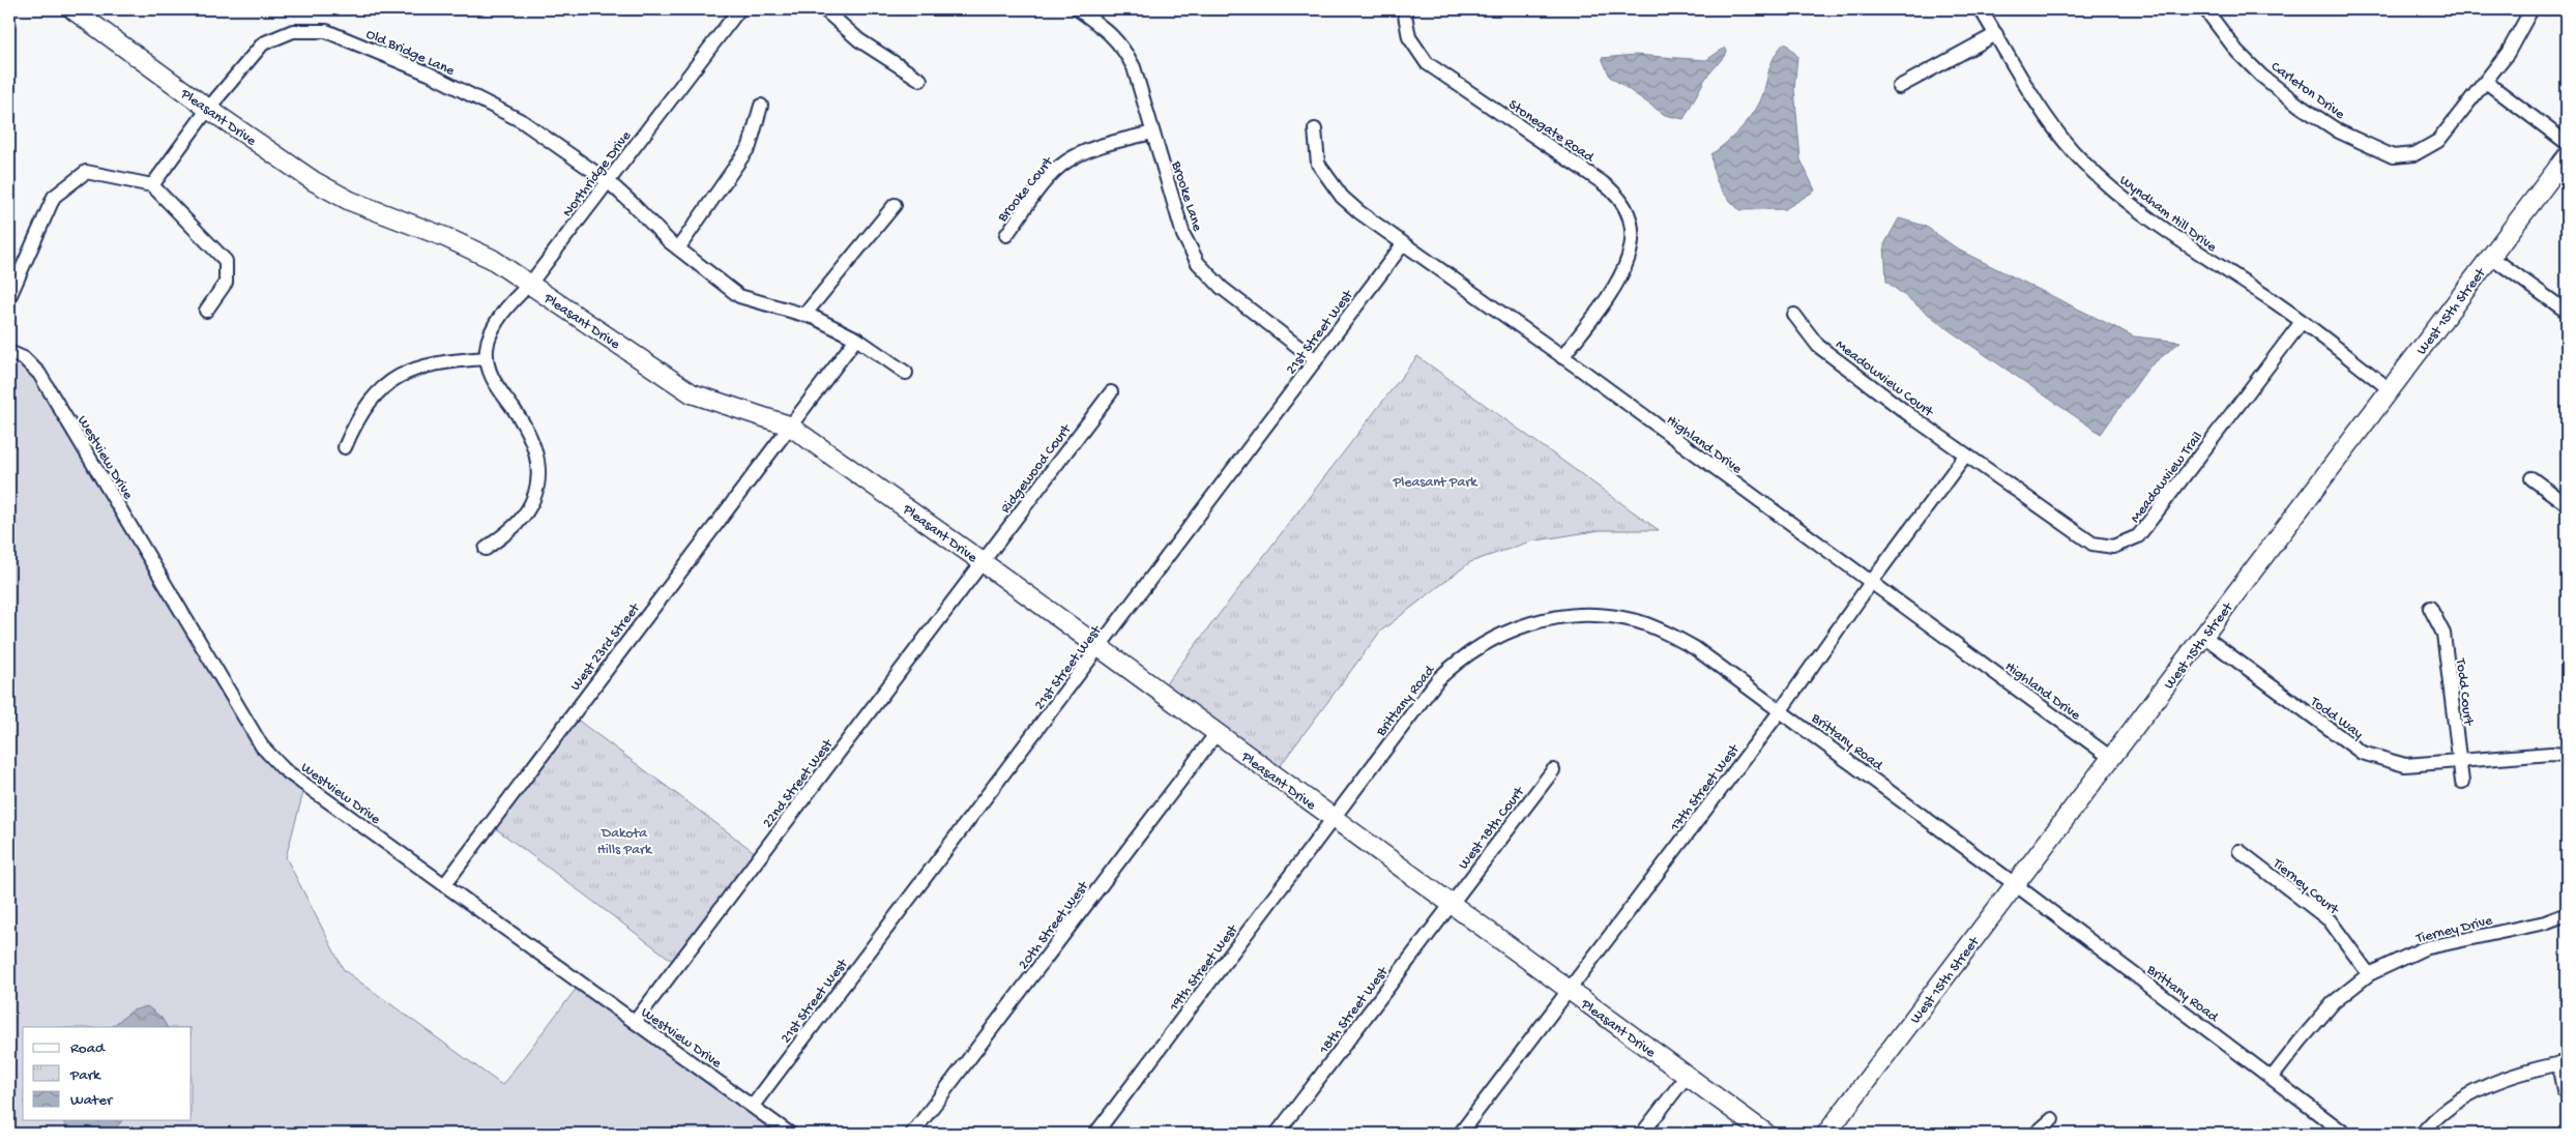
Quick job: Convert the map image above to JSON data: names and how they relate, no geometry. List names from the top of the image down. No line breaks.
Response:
{"streets":{"street":["Old Bridge Lane","Carleton Drive","Pleasant Drive","Stonegate Road","Northridge Drive","Brooke Court","Brooke Lane","Wyndham Hill Drive","West 15th Street","21st Street West","Meadowview Court","Highland Drive","Westview Drive","Ridgewood Court","Meadowview Trail","West 23rd Street","Todd Court","Brittany Road","Todd Way","22nd Street West","17th Street West","West 18th Court","Tierney Court","20th Street West","Tierney Drive","19th Street West","18th Street West"]},"crossings":[["Old Bridge Lane","Pleasant Drive"],["Old Bridge Lane","Northridge Drive"],["Old Bridge Lane","West 23rd Street"],["Pleasant Drive","Northridge Drive"],["Pleasant Drive","21st Street West"],["Pleasant Drive","Ridgewood Court"],["Pleasant Drive","West 23rd Street"],["Pleasant Drive","Brittany Road"],["Pleasant Drive","22nd Street West"],["Pleasant Drive","17th Street West"],["Pleasant Drive","West 18th Court"],["Pleasant Drive","20th Street West"],["Pleasant Drive","19th Street West"],["Pleasant Drive","18th Street West"],["Stonegate Road","Highland Drive"],["Brooke Court","Brooke Lane"],["Brooke Lane","21st Street West"],["Wyndham Hill Drive","West 15th Street"],["Wyndham Hill Drive","Meadowview Trail"],["West 15th Street","Highland Drive"],["West 15th Street","Brittany Road"],["West 15th Street","Todd Way"],["21st Street West","Highland Drive"],["21st Street West","Westview Drive"],["Meadowview Court","Meadowview Trail"],["Meadowview Court","17th Street West"],["Highland Drive","17th Street West"],["Westview Drive","West 23rd Street"],["Westview Drive","22nd Street West"],["Ridgewood Court","22nd Street West"],["Meadowview Trail","17th Street West"],["Todd Court","Todd Way"],["Brittany Road","17th Street West"],["Brittany Road","Tierney Drive"],["Brittany Road","19th Street West"],["West 18th Court","18th Street West"],["Tierney Court","Tierney Drive"]],"parks":["Pleasant Park","Dakota Hills Park"],"legend":["Road","Park","Water"]}
